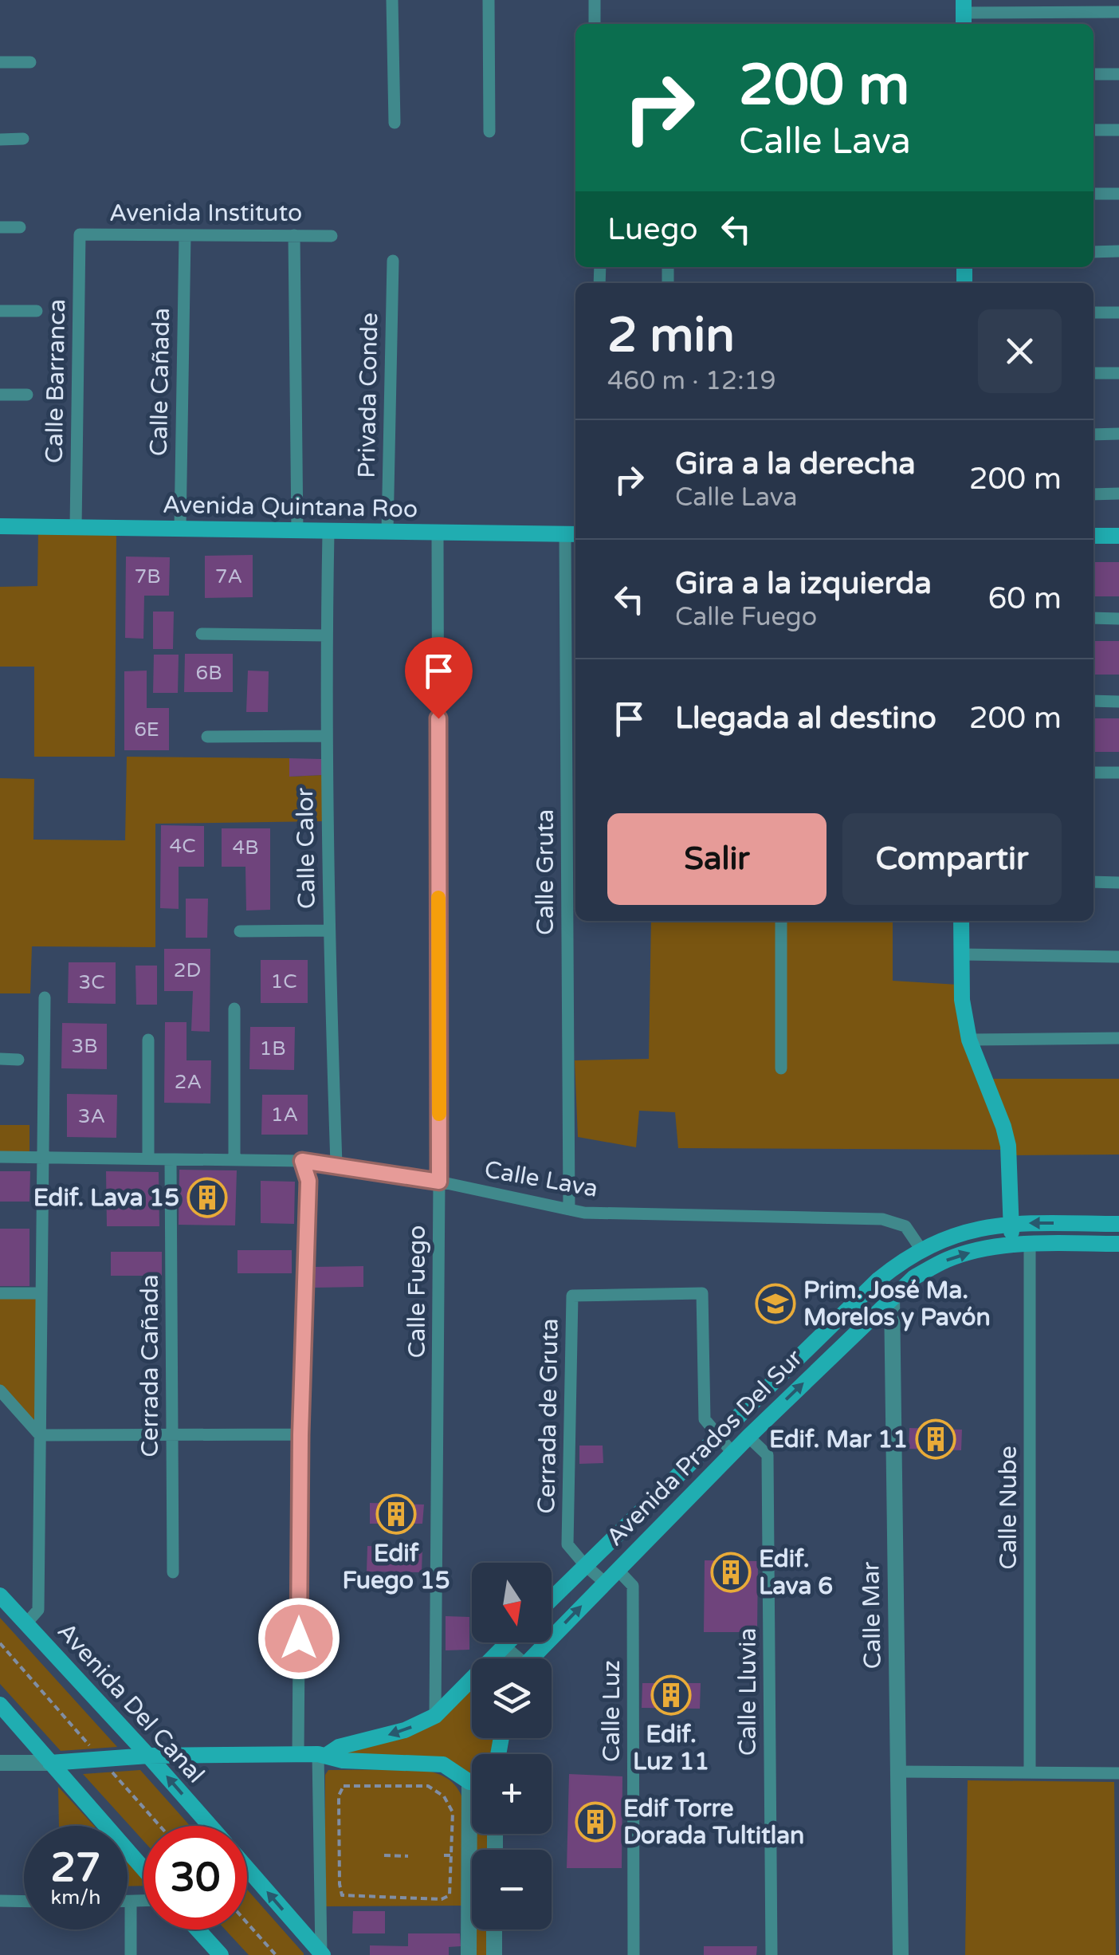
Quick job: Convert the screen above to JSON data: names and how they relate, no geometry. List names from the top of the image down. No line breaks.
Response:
{"streets":{"main road":["Avenida Quintana Roo","Avenida Prados Del Sur","Avenida Del Canal"],"street":["Avenida Instituto","Calle Barranca","Calle Cañada","Privada Conde","Calle Calor","Calle Gruta","Calle Lava","Calle Fuego","Cerrada Cañada","Cerrada de Gruta","Calle Nube","Calle Mar","Calle Lluvia","Calle Luz"]},"crossings":[["Avenida Instituto","Calle Barranca"],["Avenida Instituto","Calle Cañada"],["Calle Barranca","Avenida Quintana Roo"],["Calle Cañada","Avenida Quintana Roo"],["Privada Conde","Avenida Quintana Roo"],["Avenida Quintana Roo","Calle Calor"],["Avenida Quintana Roo","Calle Gruta"],["Avenida Quintana Roo","Calle Fuego"],["Calle Calor","Calle Lava"],["Calle Gruta","Calle Lava"],["Calle Lava","Calle Fuego"],["Calle Lava","Cerrada Cañada"],["Calle Lava","Avenida Prados Del Sur"],["Cerrada de Gruta","Avenida Prados Del Sur"],["Avenida Prados Del Sur","Calle Nube"],["Avenida Prados Del Sur","Calle Mar"],["Avenida Prados Del Sur","Calle Lluvia"],["Avenida Prados Del Sur","Calle Luz"]],"places":{"building":["Edif. Lava 15","Edif. Mar 11","Edif Fuego 15","Edif. Lava 6","Edif. Luz 11","Edif Torre Dorada Tultitlan"],"school or university":["Prim. José Ma. Morelos y Pavón"]},"house_numbers":["7B","7A","6B","6E","4C","4B","2D","1C","3C","3B","1B","2A","1A","3A"],"north":"bottom","page":{"turn":["200 m","Calle Lava"],"then":"Luego","heading":["2 min","460 m · 12:19"],"list":[{"name":"Gira a la derecha","note":"Calle Lava","value":"200 m"},{"name":"Gira a la izquierda","note":"Calle Fuego","value":"60 m"},{"name":"Llegada al destino","value":"200 m"}],"buttons":["Salir","Compartir"],"map_buttons":["+","−"],"speed":"27 km/h","limit":"30"}}
